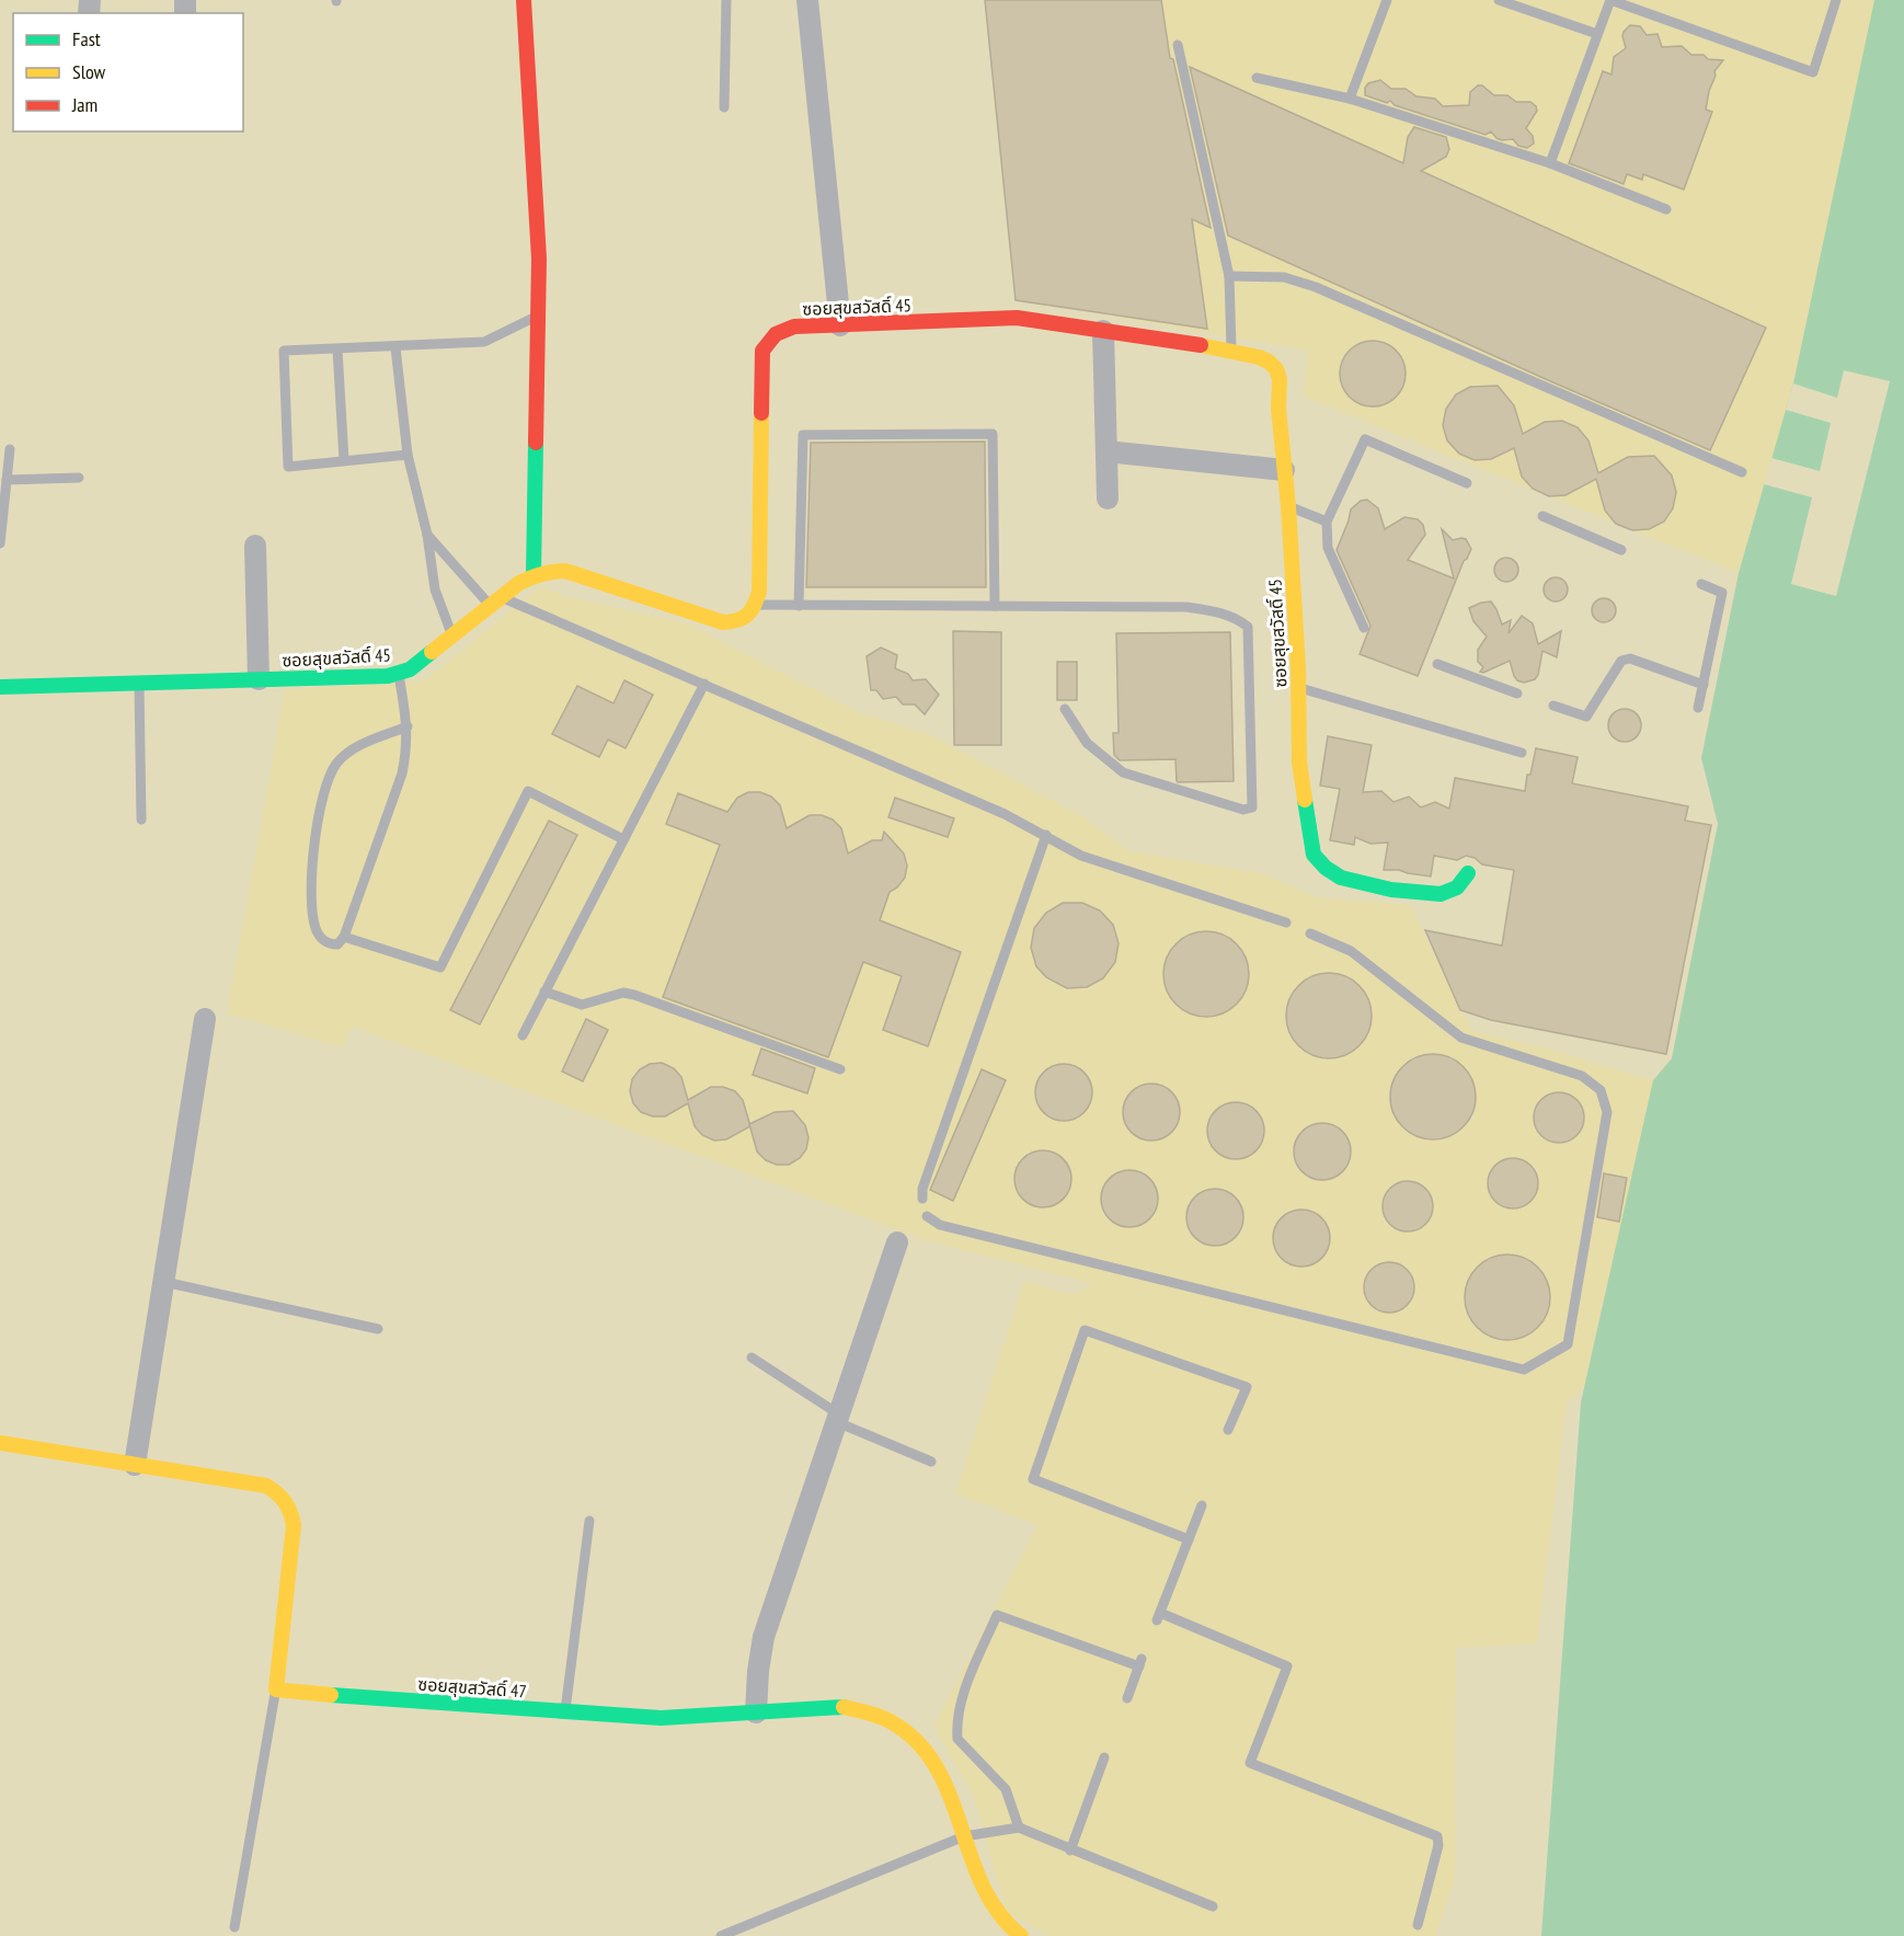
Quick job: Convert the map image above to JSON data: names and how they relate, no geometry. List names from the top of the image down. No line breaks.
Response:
{"streets":{"street":["ซอยสุขสวัสดิ์ 45","ซอยสุขสวัสดิ์ 47"]},"legend":["Fast","Slow","Jam"]}
